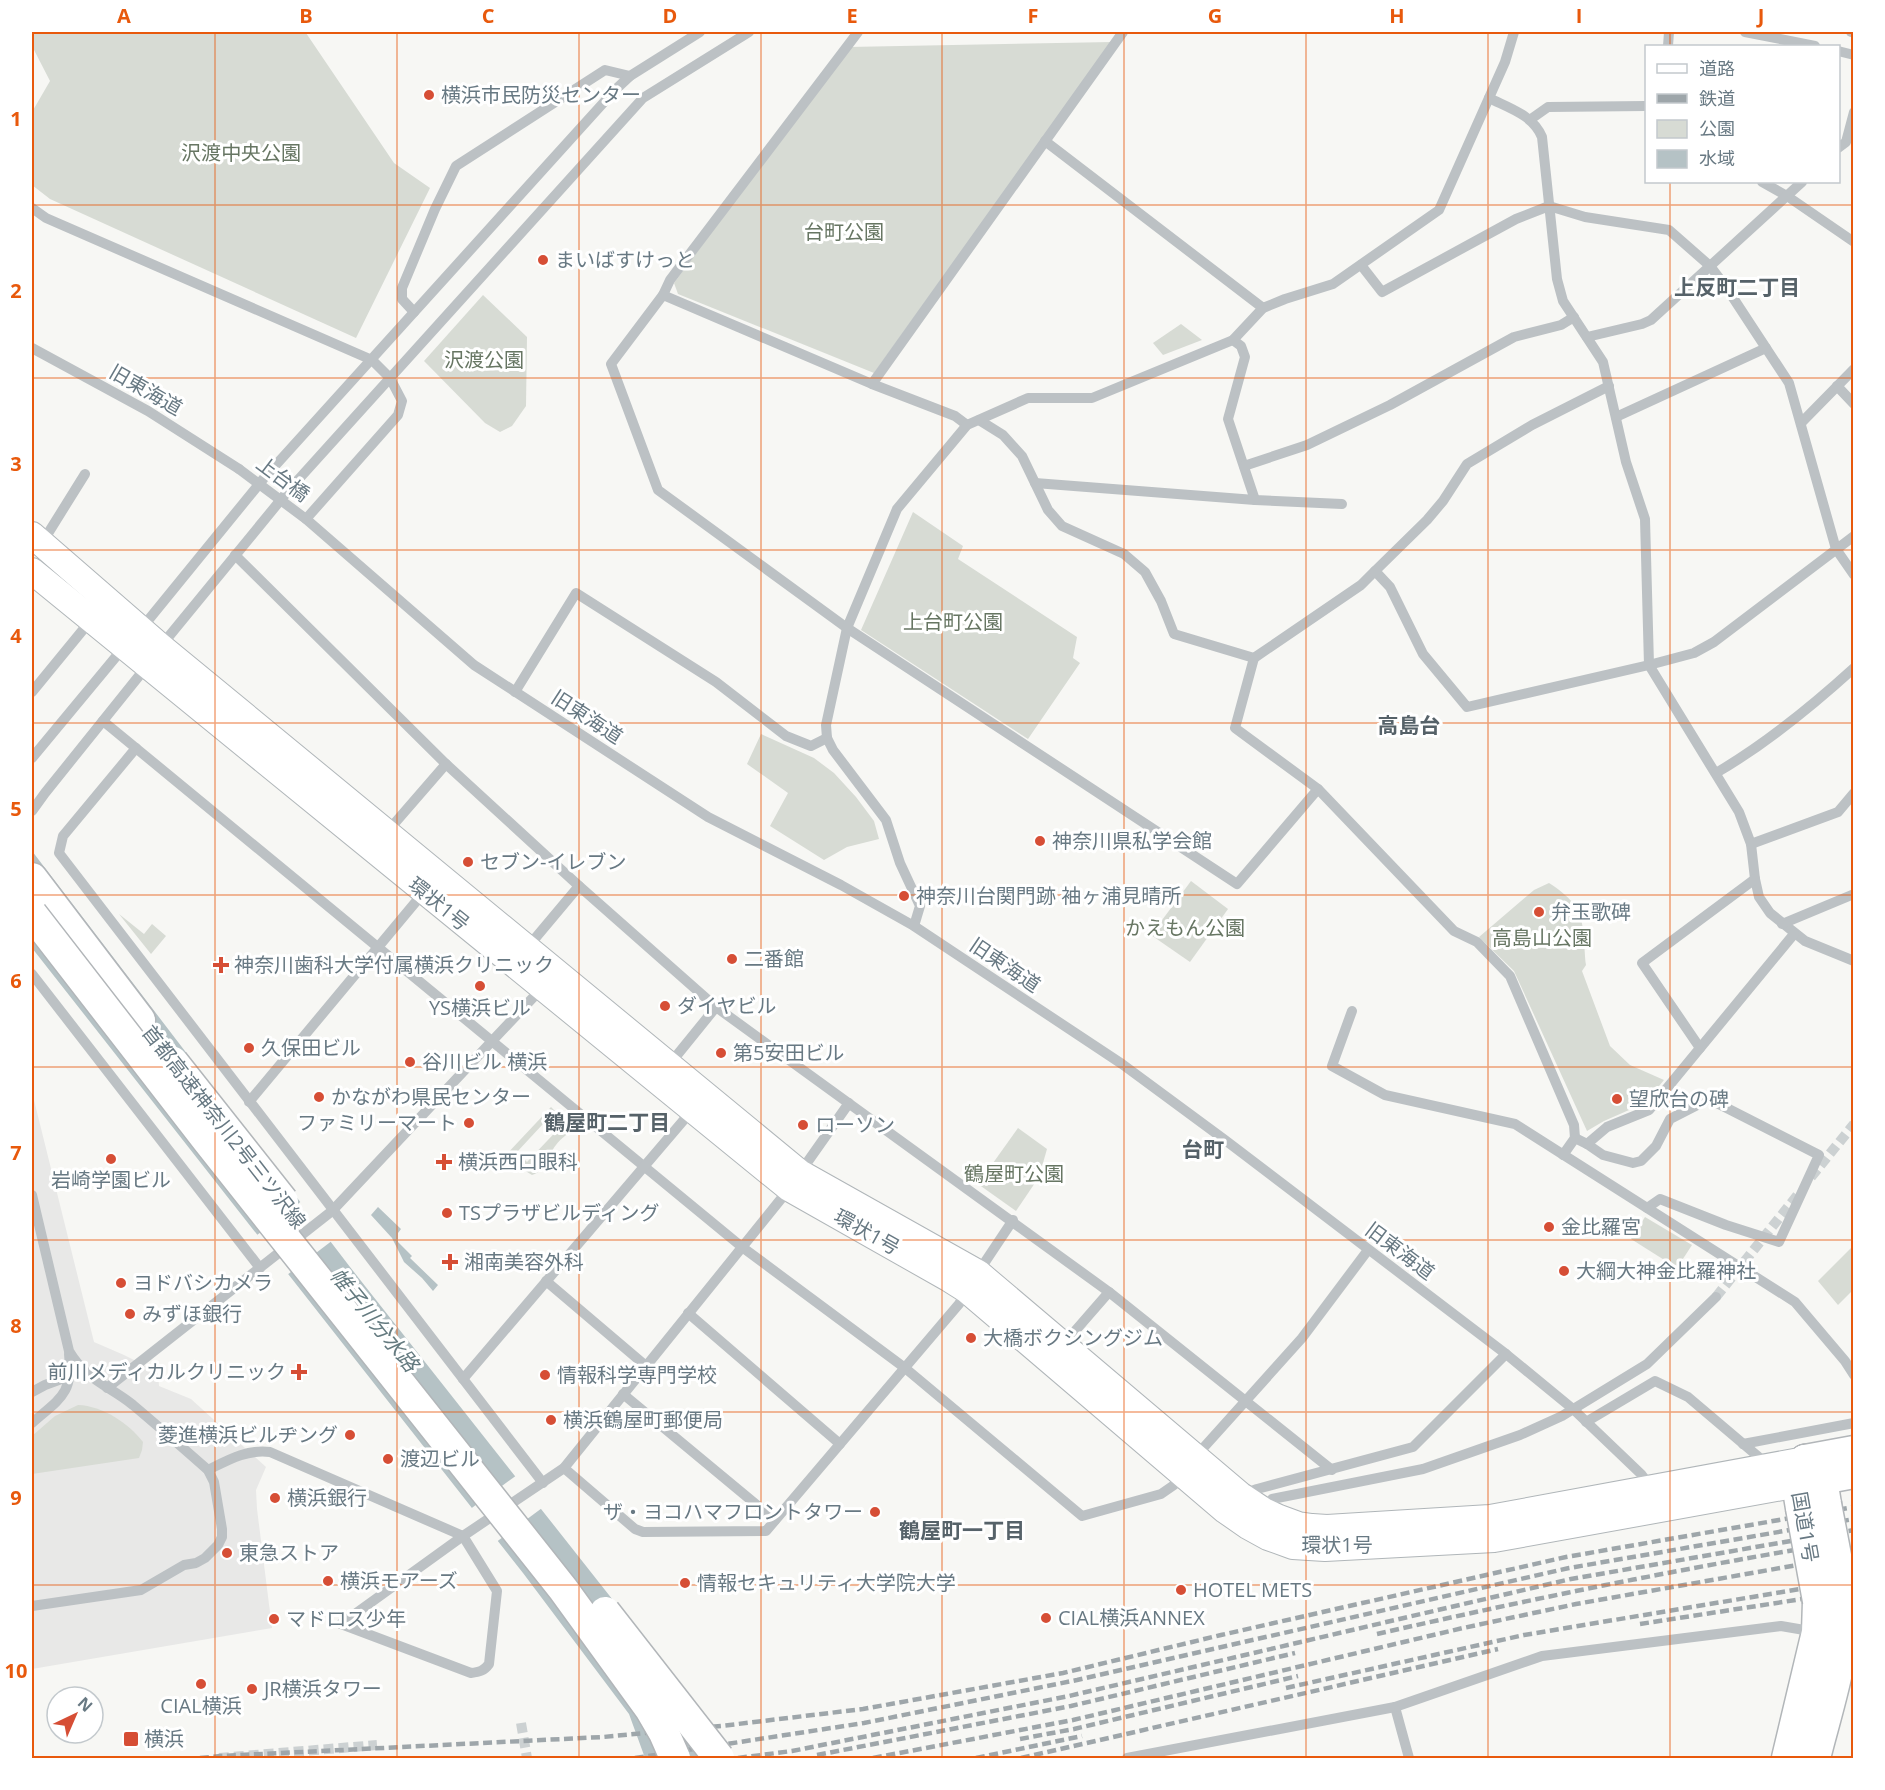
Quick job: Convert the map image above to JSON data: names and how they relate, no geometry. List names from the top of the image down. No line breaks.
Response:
{"streets":{"highway":["首都高速神奈川2号三ツ沢線","国道1号"],"main road":["環状1号"],"street":["旧東海道","上台橋"]},"crossings":[["旧東海道","上台橋"],["旧東海道","環状1号"],["環状1号","国道1号"]],"districts":["上反町二丁目","高島台","鶴屋町二丁目","台町","鶴屋町一丁目"],"water":["帷子川分水路"],"parks":["沢渡中央公園","台町公園","沢渡公園","上台町公園","かえもん公園","高島山公園","鶴屋町公園"],"places":{"other":["横浜市民防災センター","まいばすけっと","神奈川県私学会館","セブン-イレブン","神奈川台関門跡 袖ヶ浦見晴所","弁玉歌碑","二番館","YS横浜ビル","ダイヤビル","久保田ビル","第5安田ビル","谷川ビル 横浜","かながわ県民センター","望欣台の碑","ファミリーマート","ローソン","岩崎学園ビル","TSプラザビルディング","金比羅宮","大綱大神金比羅神社","ヨドバシカメラ","みずほ銀行","大橋ボクシングジム","情報科学専門学校","横浜鶴屋町郵便局","菱進横浜ビルヂング","渡辺ビル","横浜銀行","ザ・ヨコハマフロントタワー","東急ストア","横浜モアーズ","情報セキュリティ大学院大学","HOTEL METS","CIAL横浜ANNEX","マドロス少年","CIAL横浜","JR横浜タワー"],"health":["神奈川歯科大学付属横浜クリニック","横浜西口眼科","湘南美容外科","前川メディカルクリニック"],"transit":["横浜"]},"legend":["道路","鉄道","公園","水域"],"north":"top right","grid":{"columns":["A","B","C","D","E","F","G","H","I","J"],"rows":["1","2","3","4","5","6","7","8","9","10"]}}
